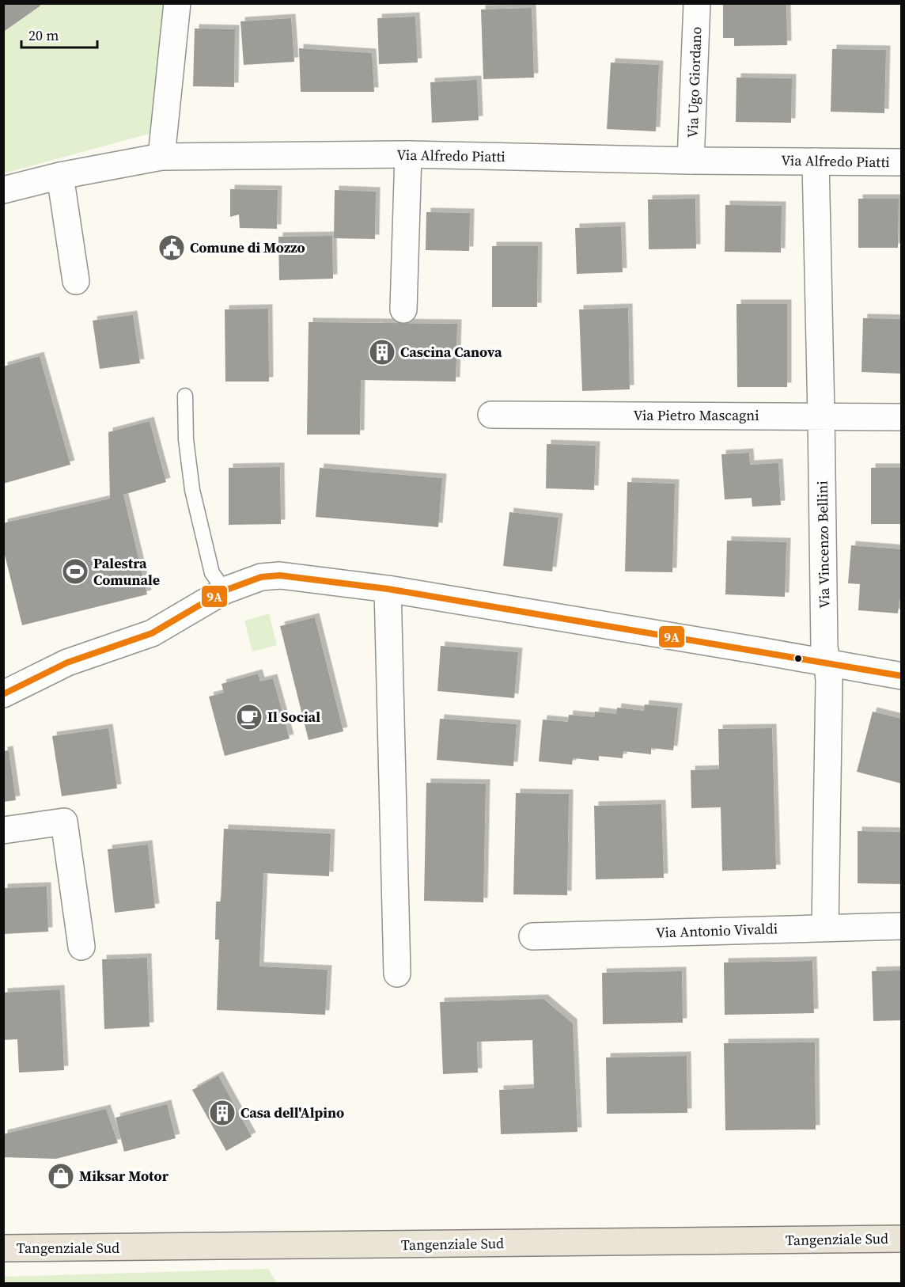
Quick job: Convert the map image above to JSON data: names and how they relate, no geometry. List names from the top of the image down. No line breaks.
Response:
{"streets":{"highway":["Tangenziale Sud"],"street":["Via Ugo Giordano","Via Alfredo Piatti","Via Pietro Mascagni","Via Vincenzo Bellini","Via Antonio Vivaldi"]},"crossings":[["Via Ugo Giordano","Via Alfredo Piatti"],["Via Alfredo Piatti","Via Vincenzo Bellini"],["Via Pietro Mascagni","Via Vincenzo Bellini"],["Via Vincenzo Bellini","Via Antonio Vivaldi"]],"places":{"public building":["Comune di Mozzo"],"building":["Cascina Canova","Casa dell'Alpino"],"sports":["Palestra Comunale"],"cafe":["Il Social"],"shop":["Miksar Motor"]},"lines":["transit line 9A"],"scale_bar":"20 m"}
